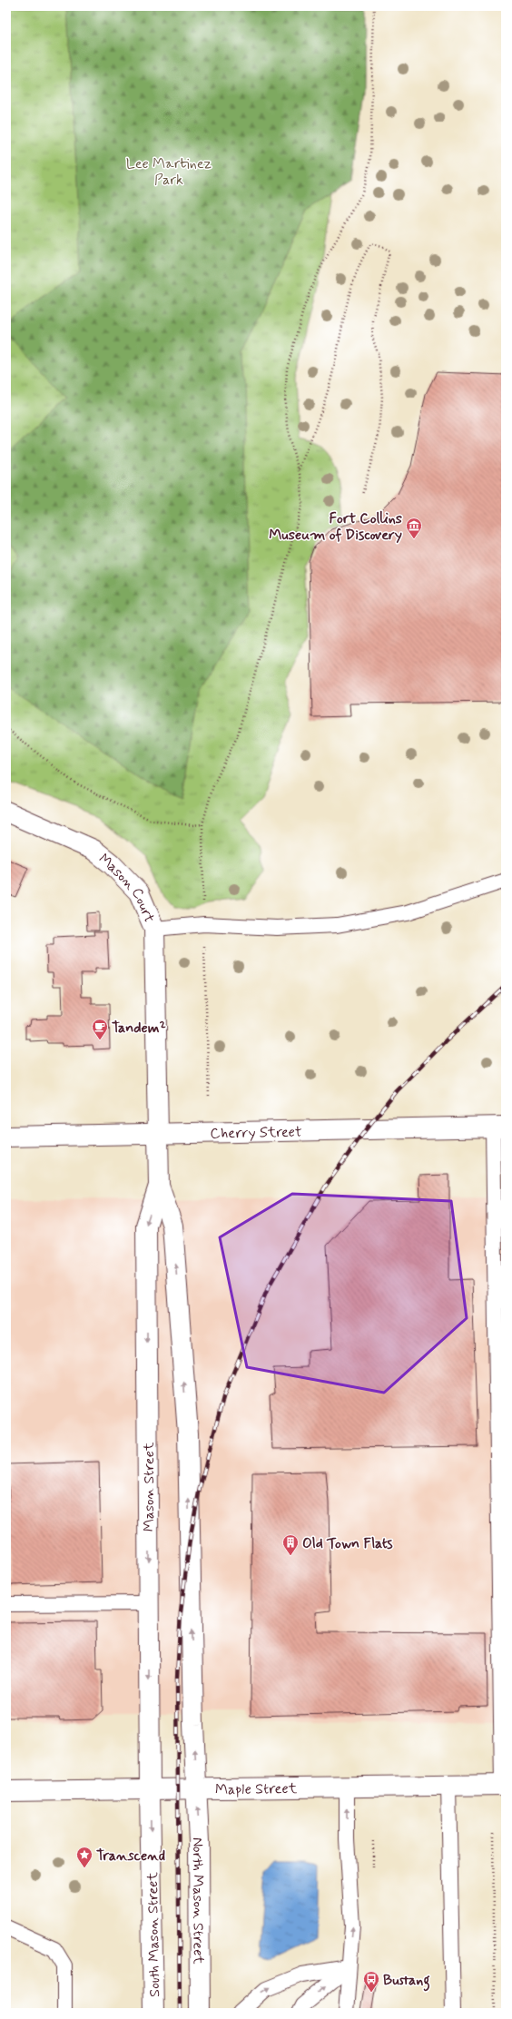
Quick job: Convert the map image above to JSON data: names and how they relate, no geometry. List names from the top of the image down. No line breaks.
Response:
{"streets":{"street":["Mason Court","Cherry Street","Mason Street","Maple Street","North Mason Street","South Mason Street"]},"crossings":[["Mason Court","Cherry Street"],["Mason Court","Mason Street"],["Cherry Street","Mason Street"],["Mason Street","Maple Street"],["Mason Street","North Mason Street"],["Mason Street","South Mason Street"],["Maple Street","North Mason Street"],["Maple Street","South Mason Street"]],"one_way":["North Mason Street","South Mason Street"],"parks":["Lee Martinez Park"],"places":{"museum":["Fort Collins Museum of Discovery"],"cafe":["Tandem²"],"building":["Old Town Flats"],"place":["Transcend"],"bus stop":["Bustang"]}}
